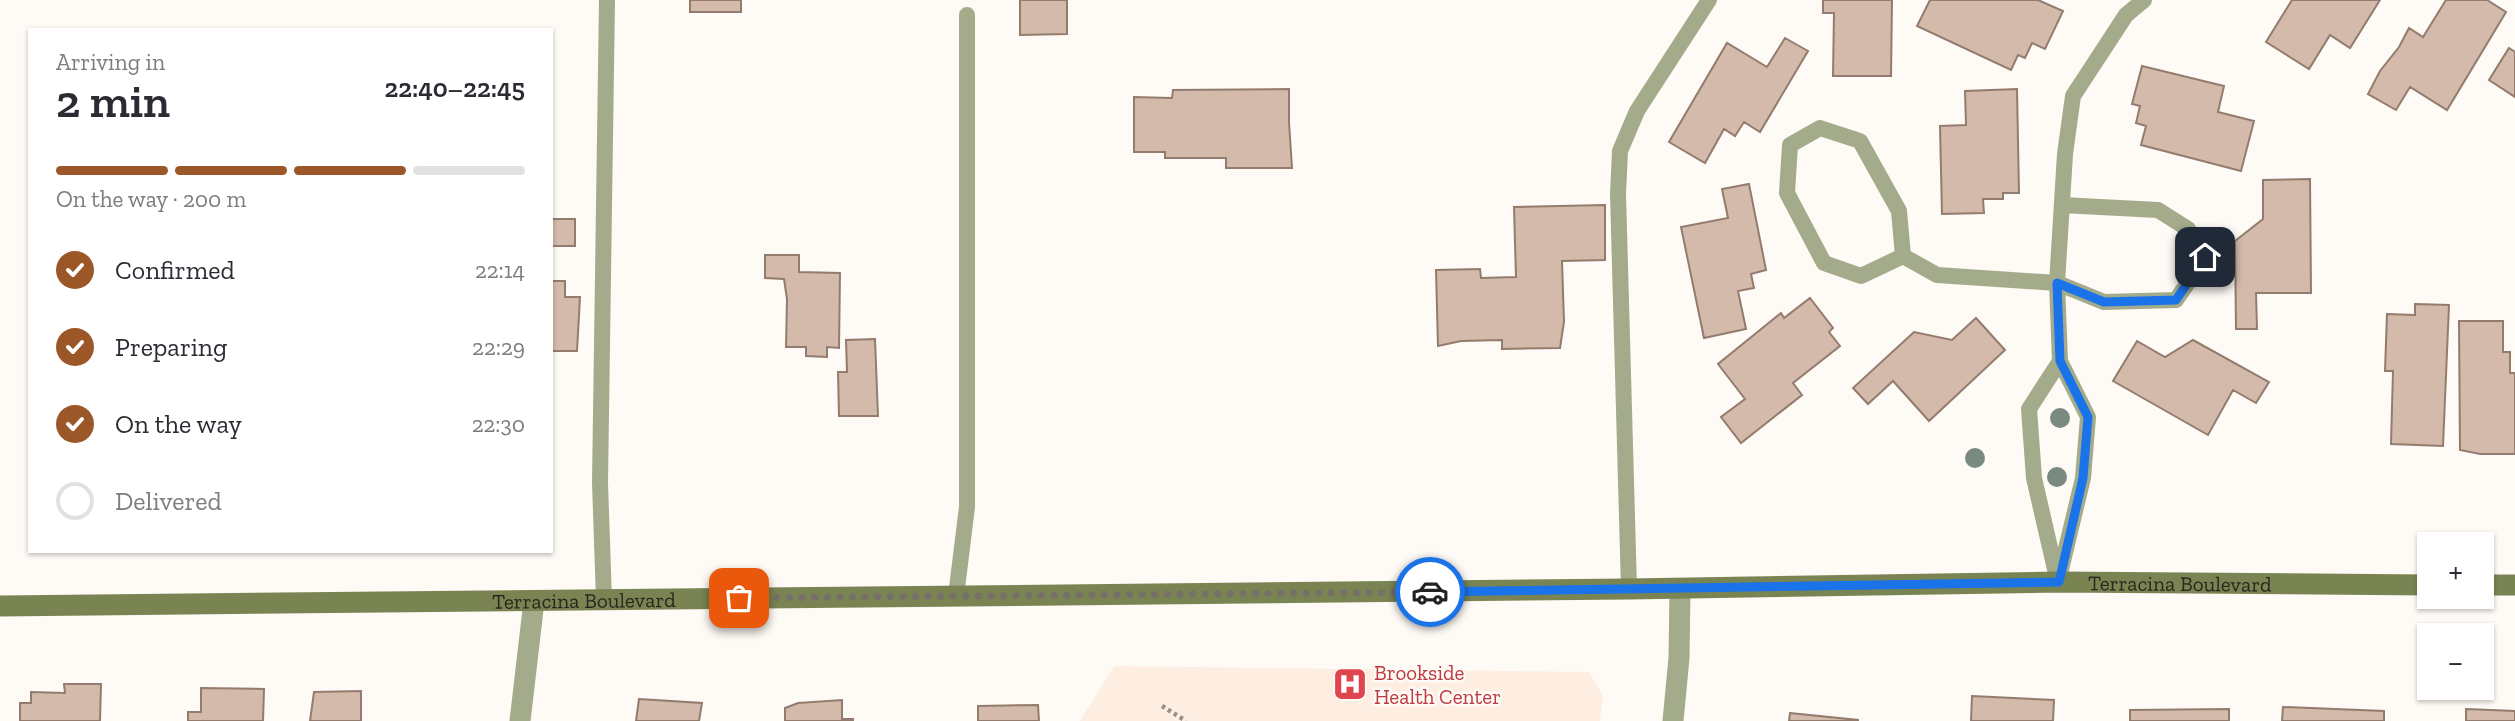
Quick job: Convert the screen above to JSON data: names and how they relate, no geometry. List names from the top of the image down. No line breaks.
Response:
{"streets":{"main road":["Terracina Boulevard"]},"places":{"hospital":["Brookside Health Center"]},"page":{"heading":["2 min","Arriving in","22:40–22:45"],"bar":"On the way · 200 m","list":[["Confirmed","22:14"],["Preparing","22:29"],["On the way","22:30"],"Delivered"],"map_buttons":["+","−"]}}
